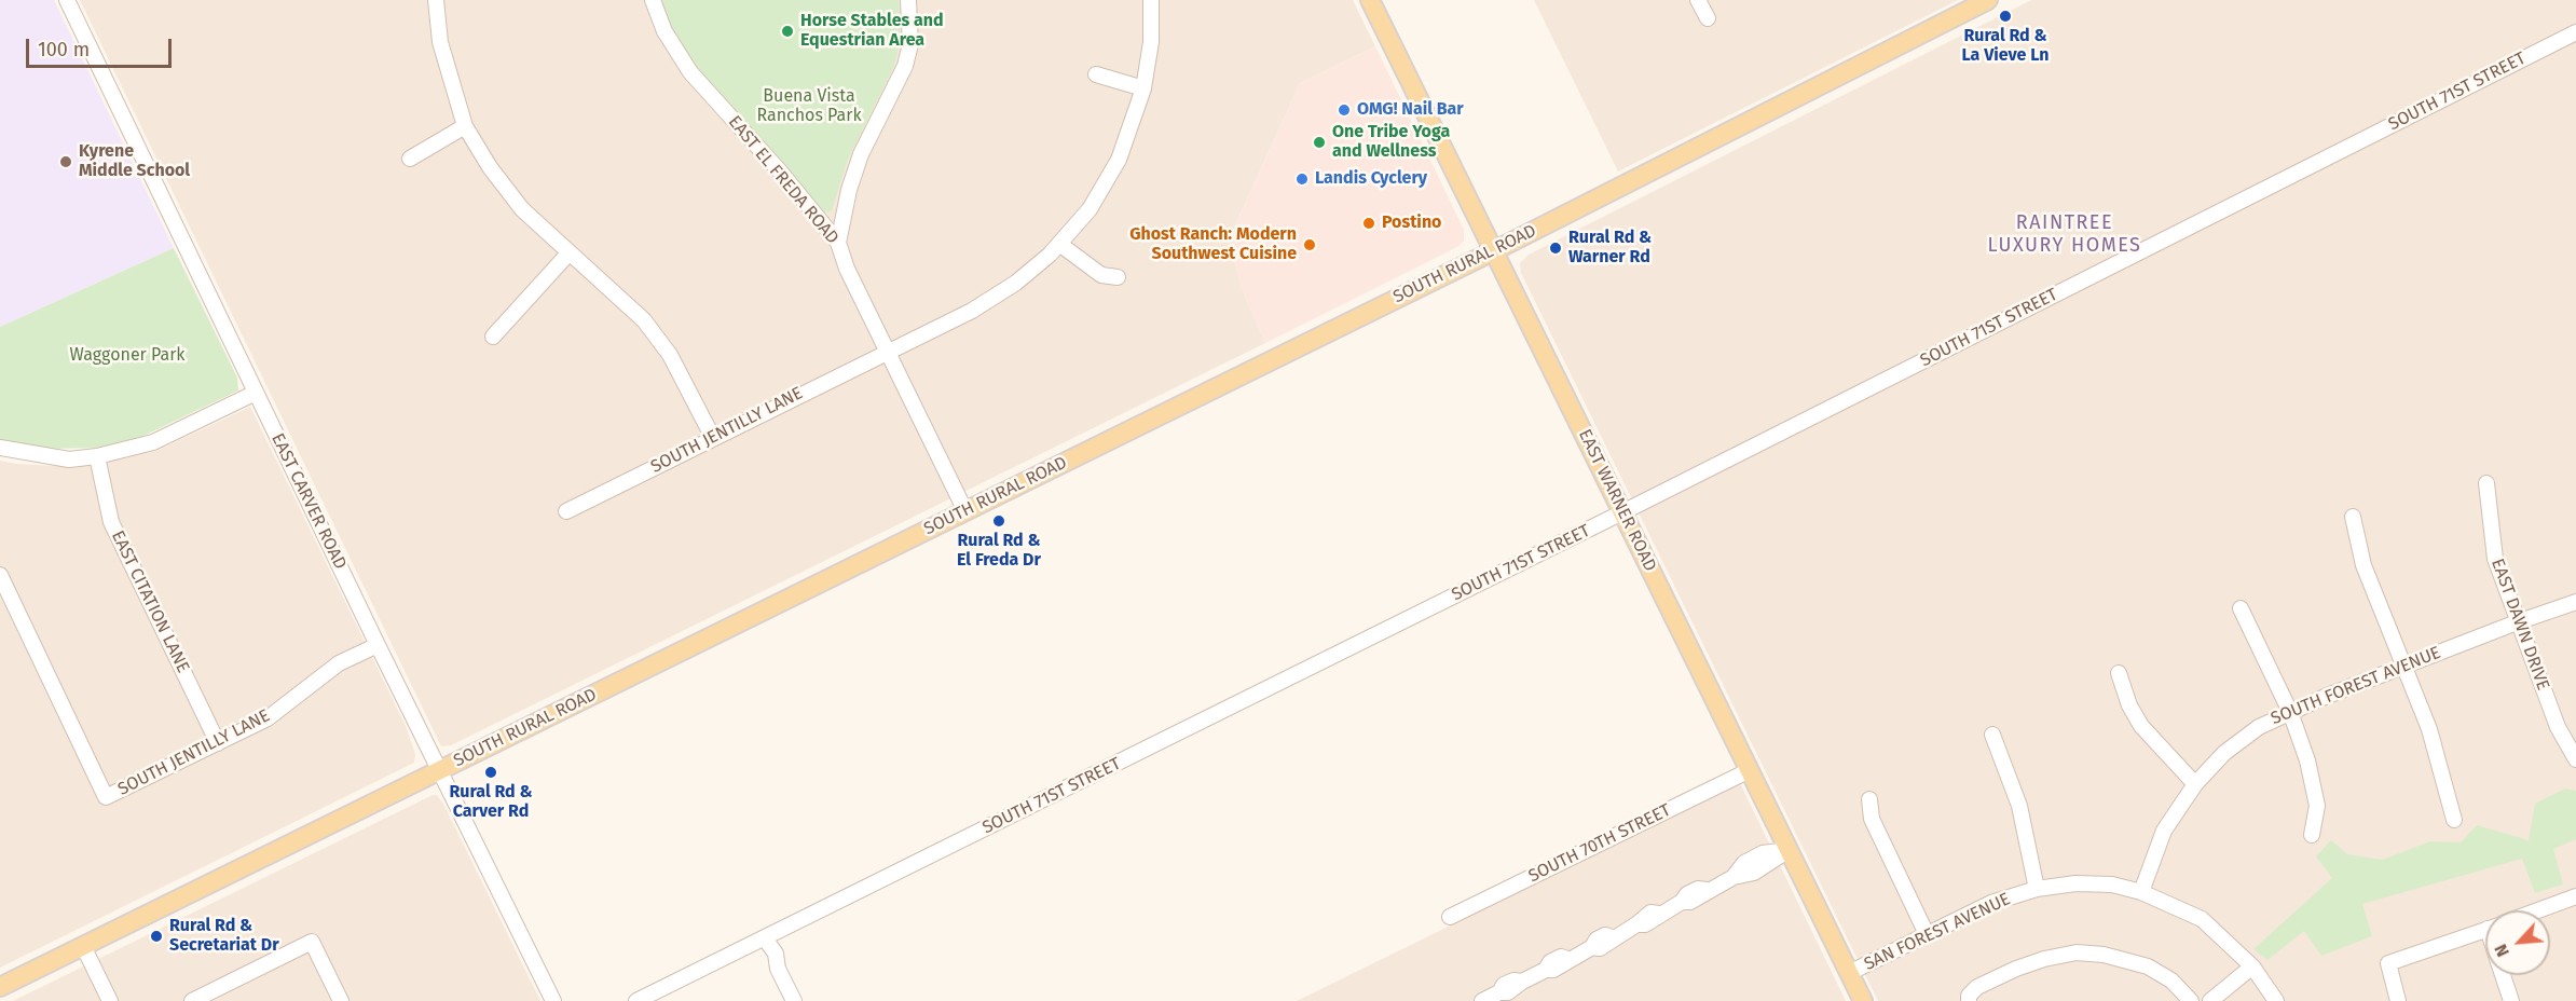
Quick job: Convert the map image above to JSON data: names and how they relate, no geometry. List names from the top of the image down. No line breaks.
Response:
{"streets":{"main road":["SOUTH RURAL ROAD","EAST WARNER ROAD"],"street":["SOUTH 71ST STREET","EAST EL FREDA ROAD","SOUTH JENTILLY LANE","EAST CARVER ROAD","EAST CITATION LANE","EAST DAWN DRIVE","SOUTH FOREST AVENUE","SOUTH 70TH STREET","SAN FOREST AVENUE"]},"crossings":[["SOUTH 71ST STREET","EAST WARNER ROAD"],["EAST EL FREDA ROAD","SOUTH RURAL ROAD"],["EAST EL FREDA ROAD","SOUTH JENTILLY LANE"],["SOUTH RURAL ROAD","EAST WARNER ROAD"],["SOUTH RURAL ROAD","EAST CARVER ROAD"],["SOUTH JENTILLY LANE","EAST CARVER ROAD"],["SOUTH JENTILLY LANE","EAST CITATION LANE"],["EAST WARNER ROAD","SOUTH 70TH STREET"],["EAST WARNER ROAD","SAN FOREST AVENUE"],["EAST DAWN DRIVE","SOUTH FOREST AVENUE"],["SOUTH FOREST AVENUE","SAN FOREST AVENUE"]],"districts":["RAINTREE LUXURY HOMES"],"parks":["Buena Vista Ranchos Park","Waggoner Park"],"places":["Rural Rd & La Vieve Ln","Horse Stables and Equestrian Area","OMG! Nail Bar","One Tribe Yoga and Wellness","Kyrene Middle School","Landis Cyclery","Postino","Ghost Ranch: Modern Southwest Cuisine","Rural Rd & Warner Rd","Rural Rd & El Freda Dr","Rural Rd & Carver Rd","Rural Rd & Secretariat Dr"],"scale_bar":"100 m","north":"bottom left"}
